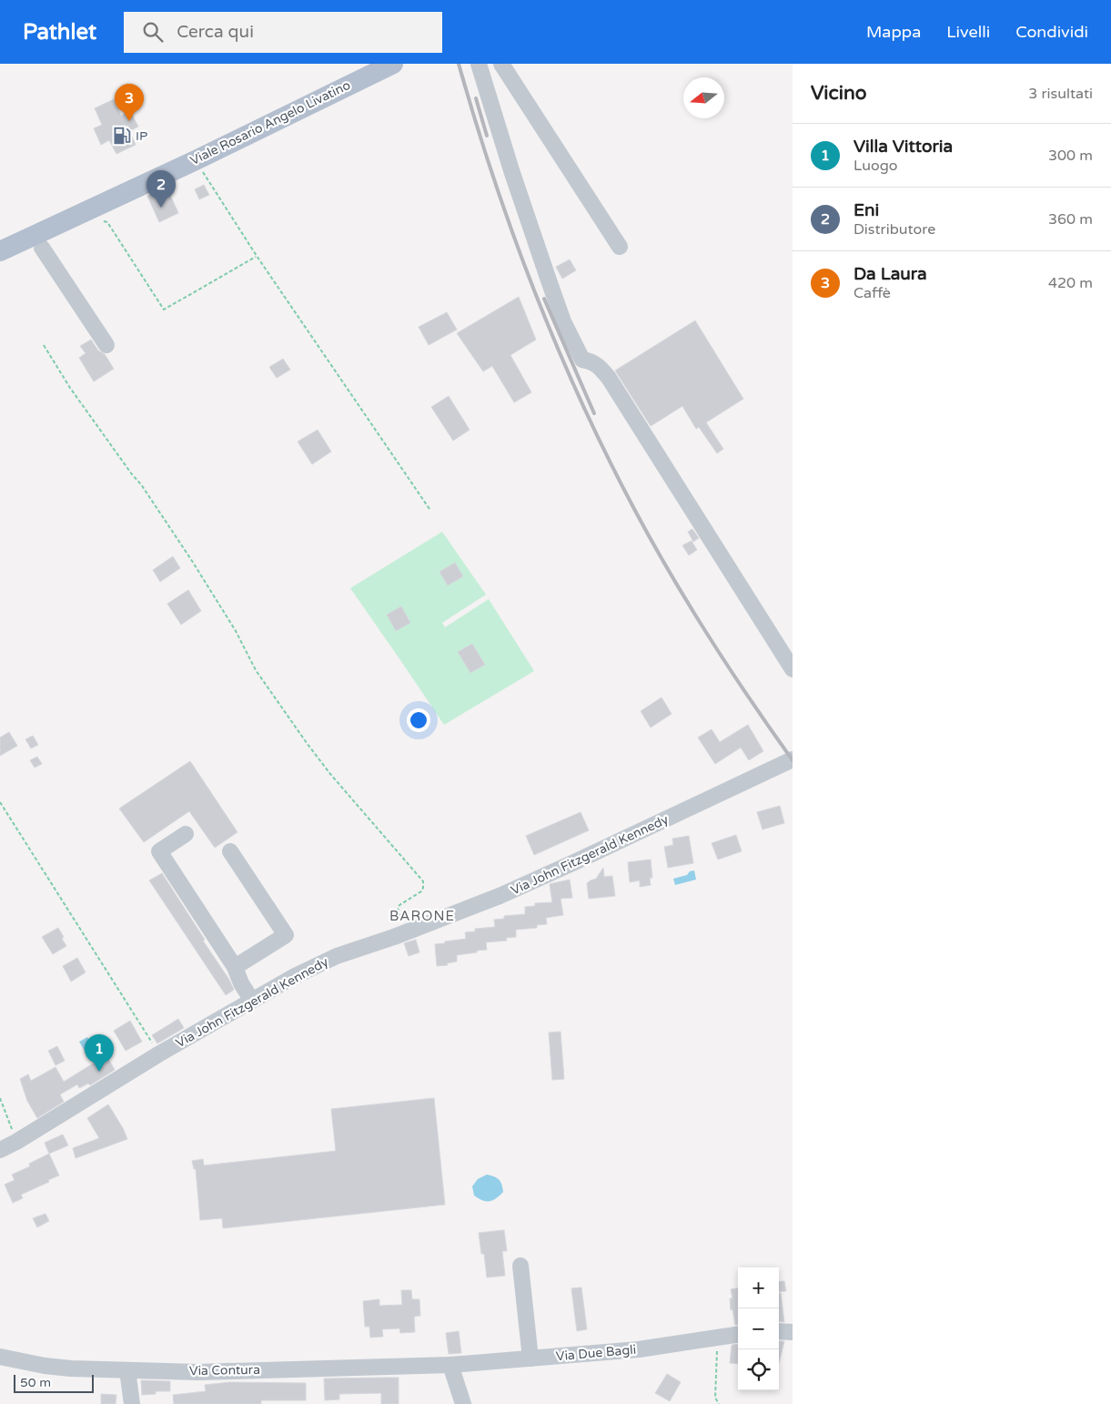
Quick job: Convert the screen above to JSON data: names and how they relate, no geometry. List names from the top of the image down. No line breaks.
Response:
{"streets":{"main road":["Viale Rosario Angelo Livatino"],"street":["Via John Fitzgerald Kennedy","Via Due Bagli","Via Contura"]},"crossings":[["Via Due Bagli","Via Contura"]],"districts":["BARONE"],"places":{"fuel station":["IP"]},"scale_bar":"50 m","north":"left","page":{"header":"Pathlet","search":"Cerca qui","nav":["Mappa","Livelli","Condividi"],"heading":["Vicino","3 risultati"],"pins":["3","2","1"],"list":[{"mark":"1","name":"Villa Vittoria","note":"Luogo","value":"300 m"},{"mark":"2","name":"Eni","note":"Distributore","value":"360 m"},{"mark":"3","name":"Da Laura","note":"Caffè","value":"420 m"}],"map_buttons":["+","−"],"scale":"50 m"}}
